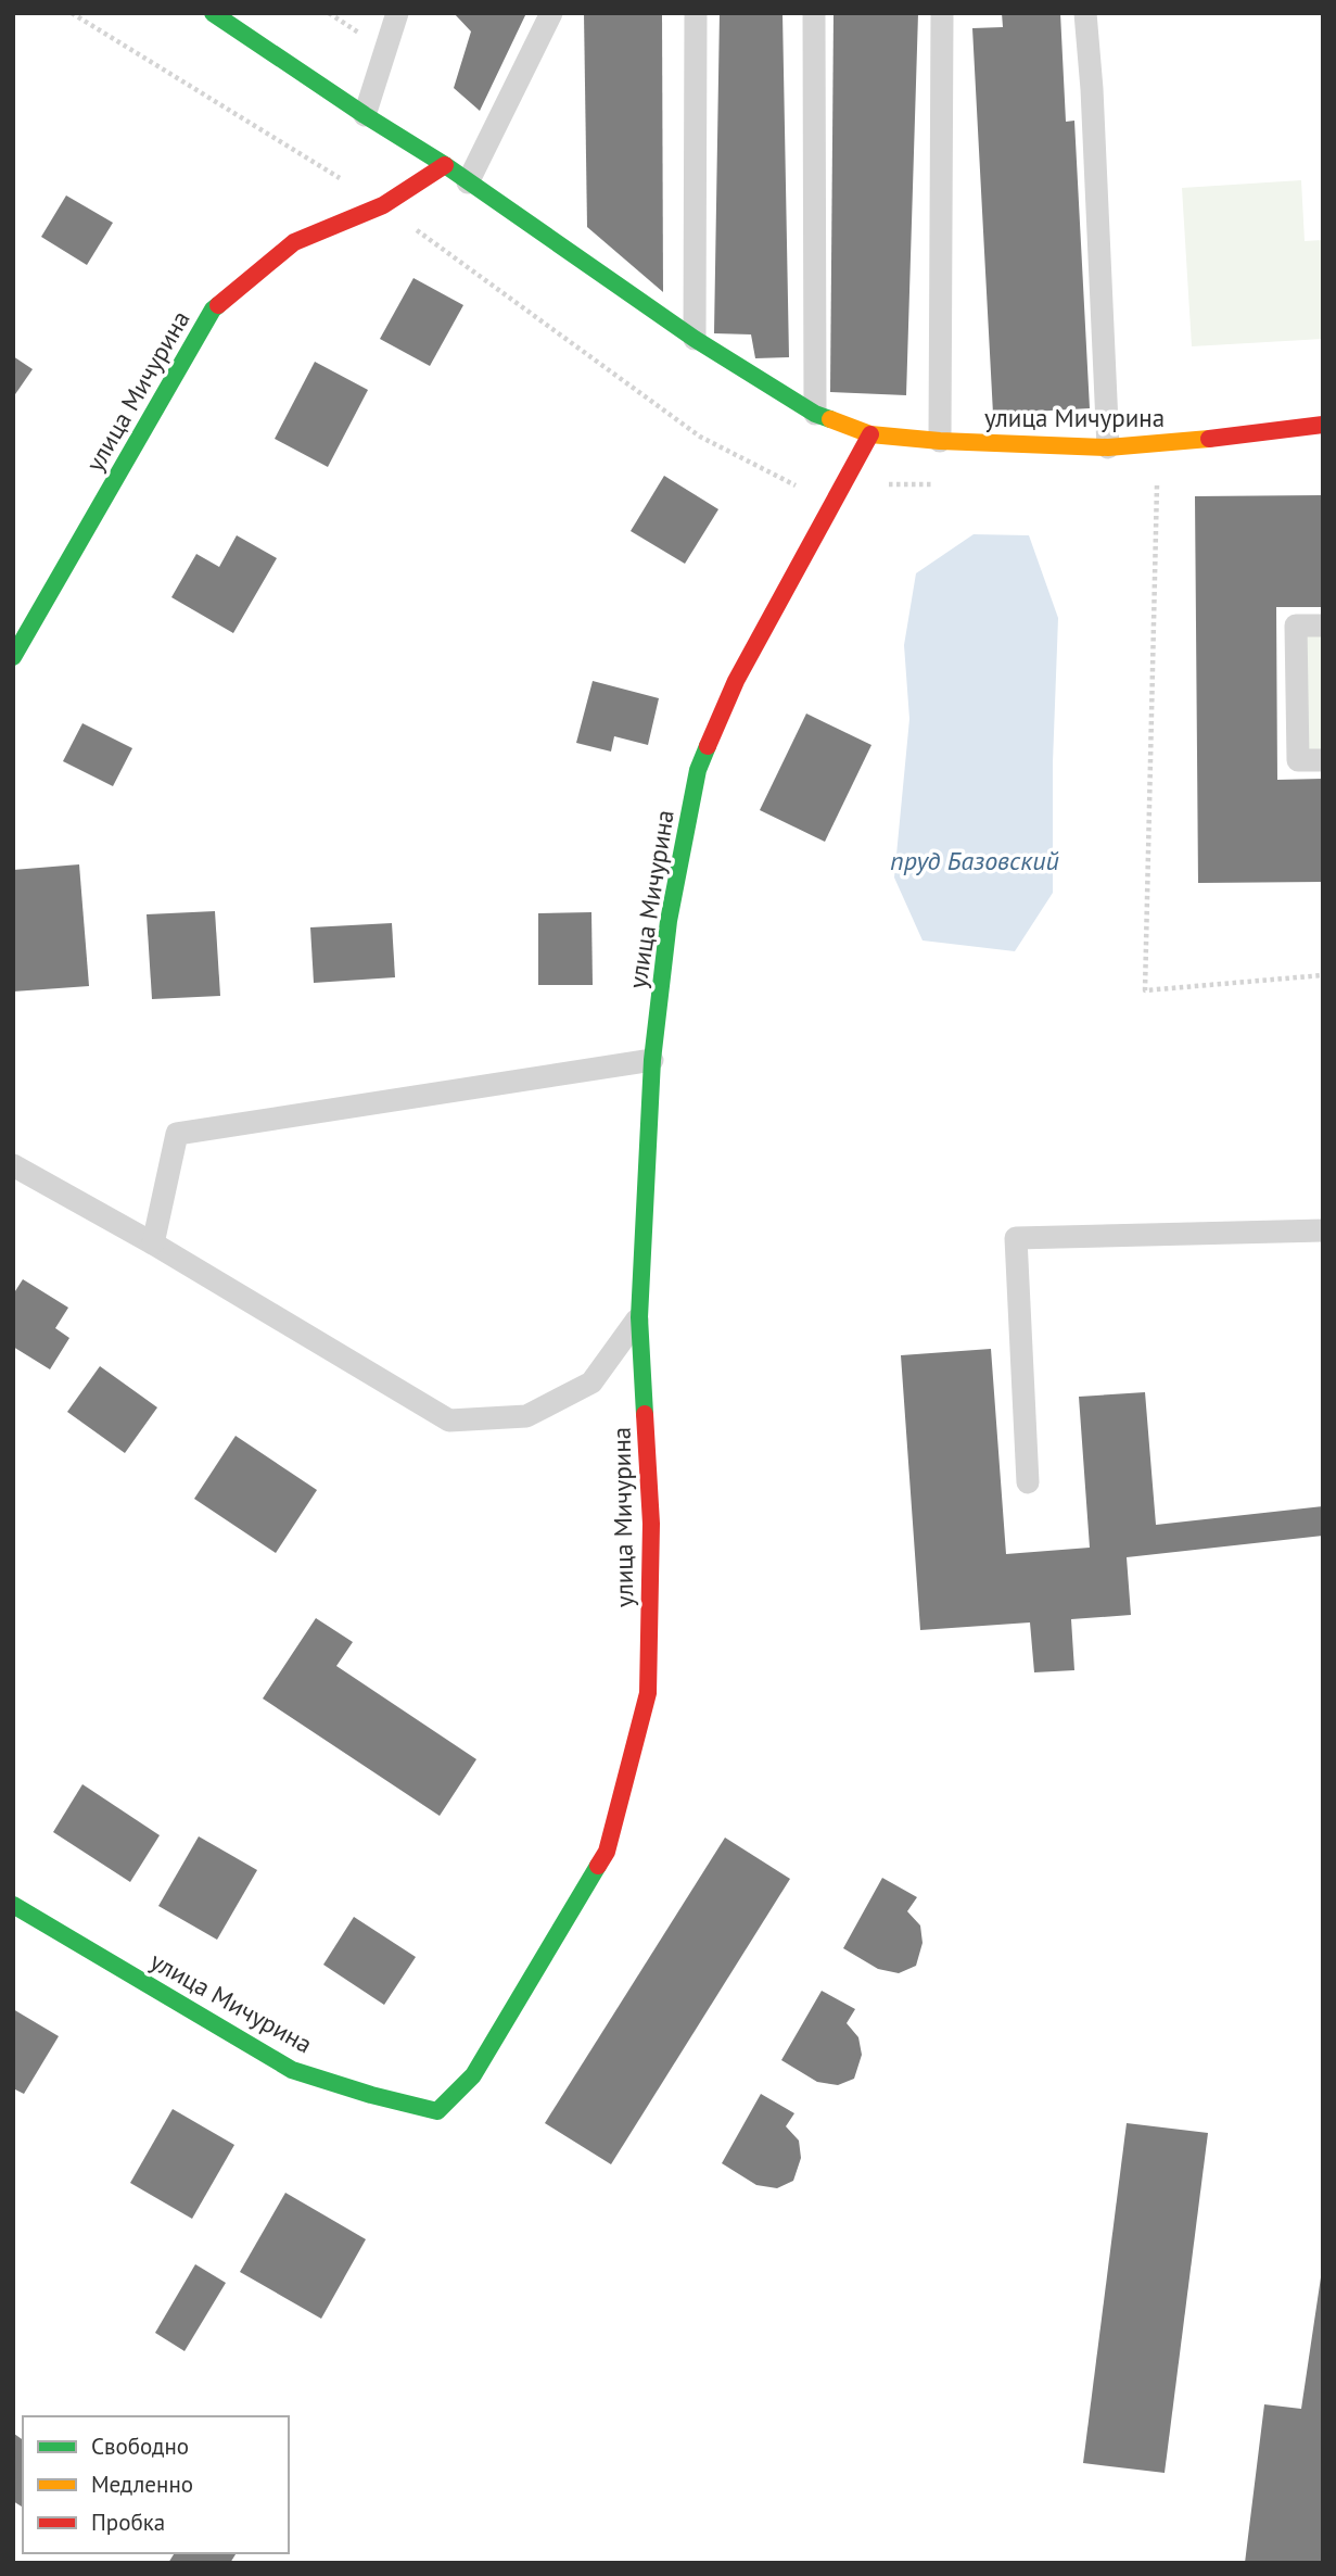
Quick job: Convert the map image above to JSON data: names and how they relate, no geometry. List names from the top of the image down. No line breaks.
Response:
{"streets":{"street":["улица Мичурина"]},"water":["пруд Базовский"],"legend":["Свободно","Медленно","Пробка"]}
